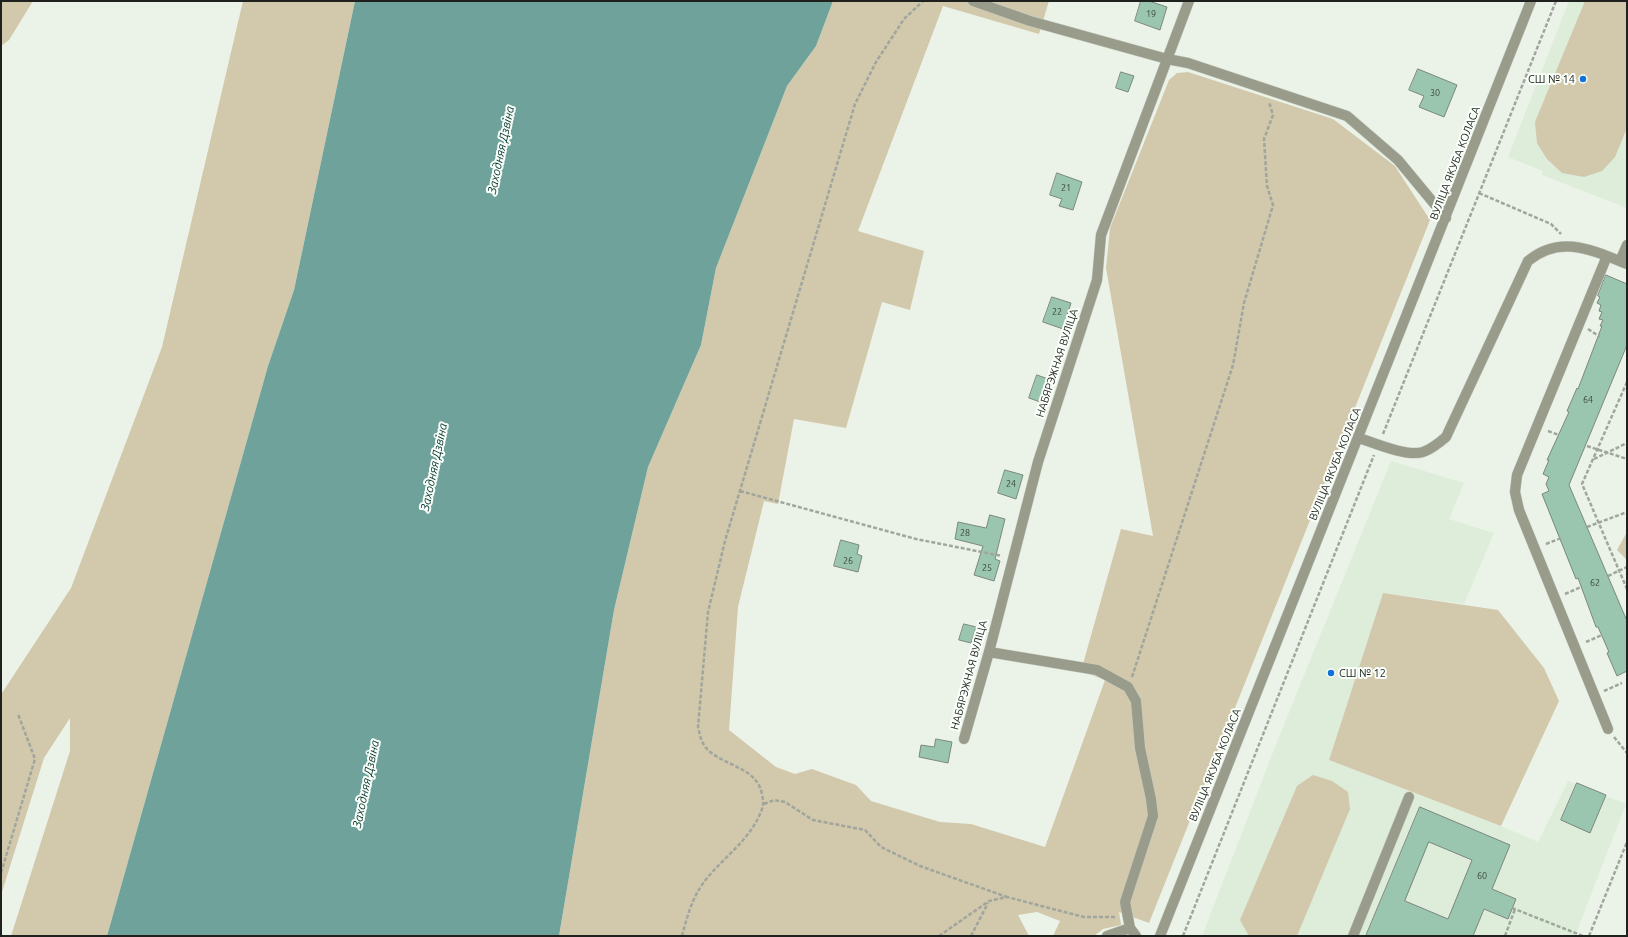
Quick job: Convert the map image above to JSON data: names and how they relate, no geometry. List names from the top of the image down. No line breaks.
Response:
{"streets":{"street":["ВУЛІЦА ЯКУБА КОЛАСА","НАБЯРЭЖНАЯ ВУЛІЦА"]},"water":["Заходняя Дзвіна"],"places":["СШ № 14","СШ № 12"],"house_numbers":["19","30","21","22","64","24","28","26","25","62","60"]}
